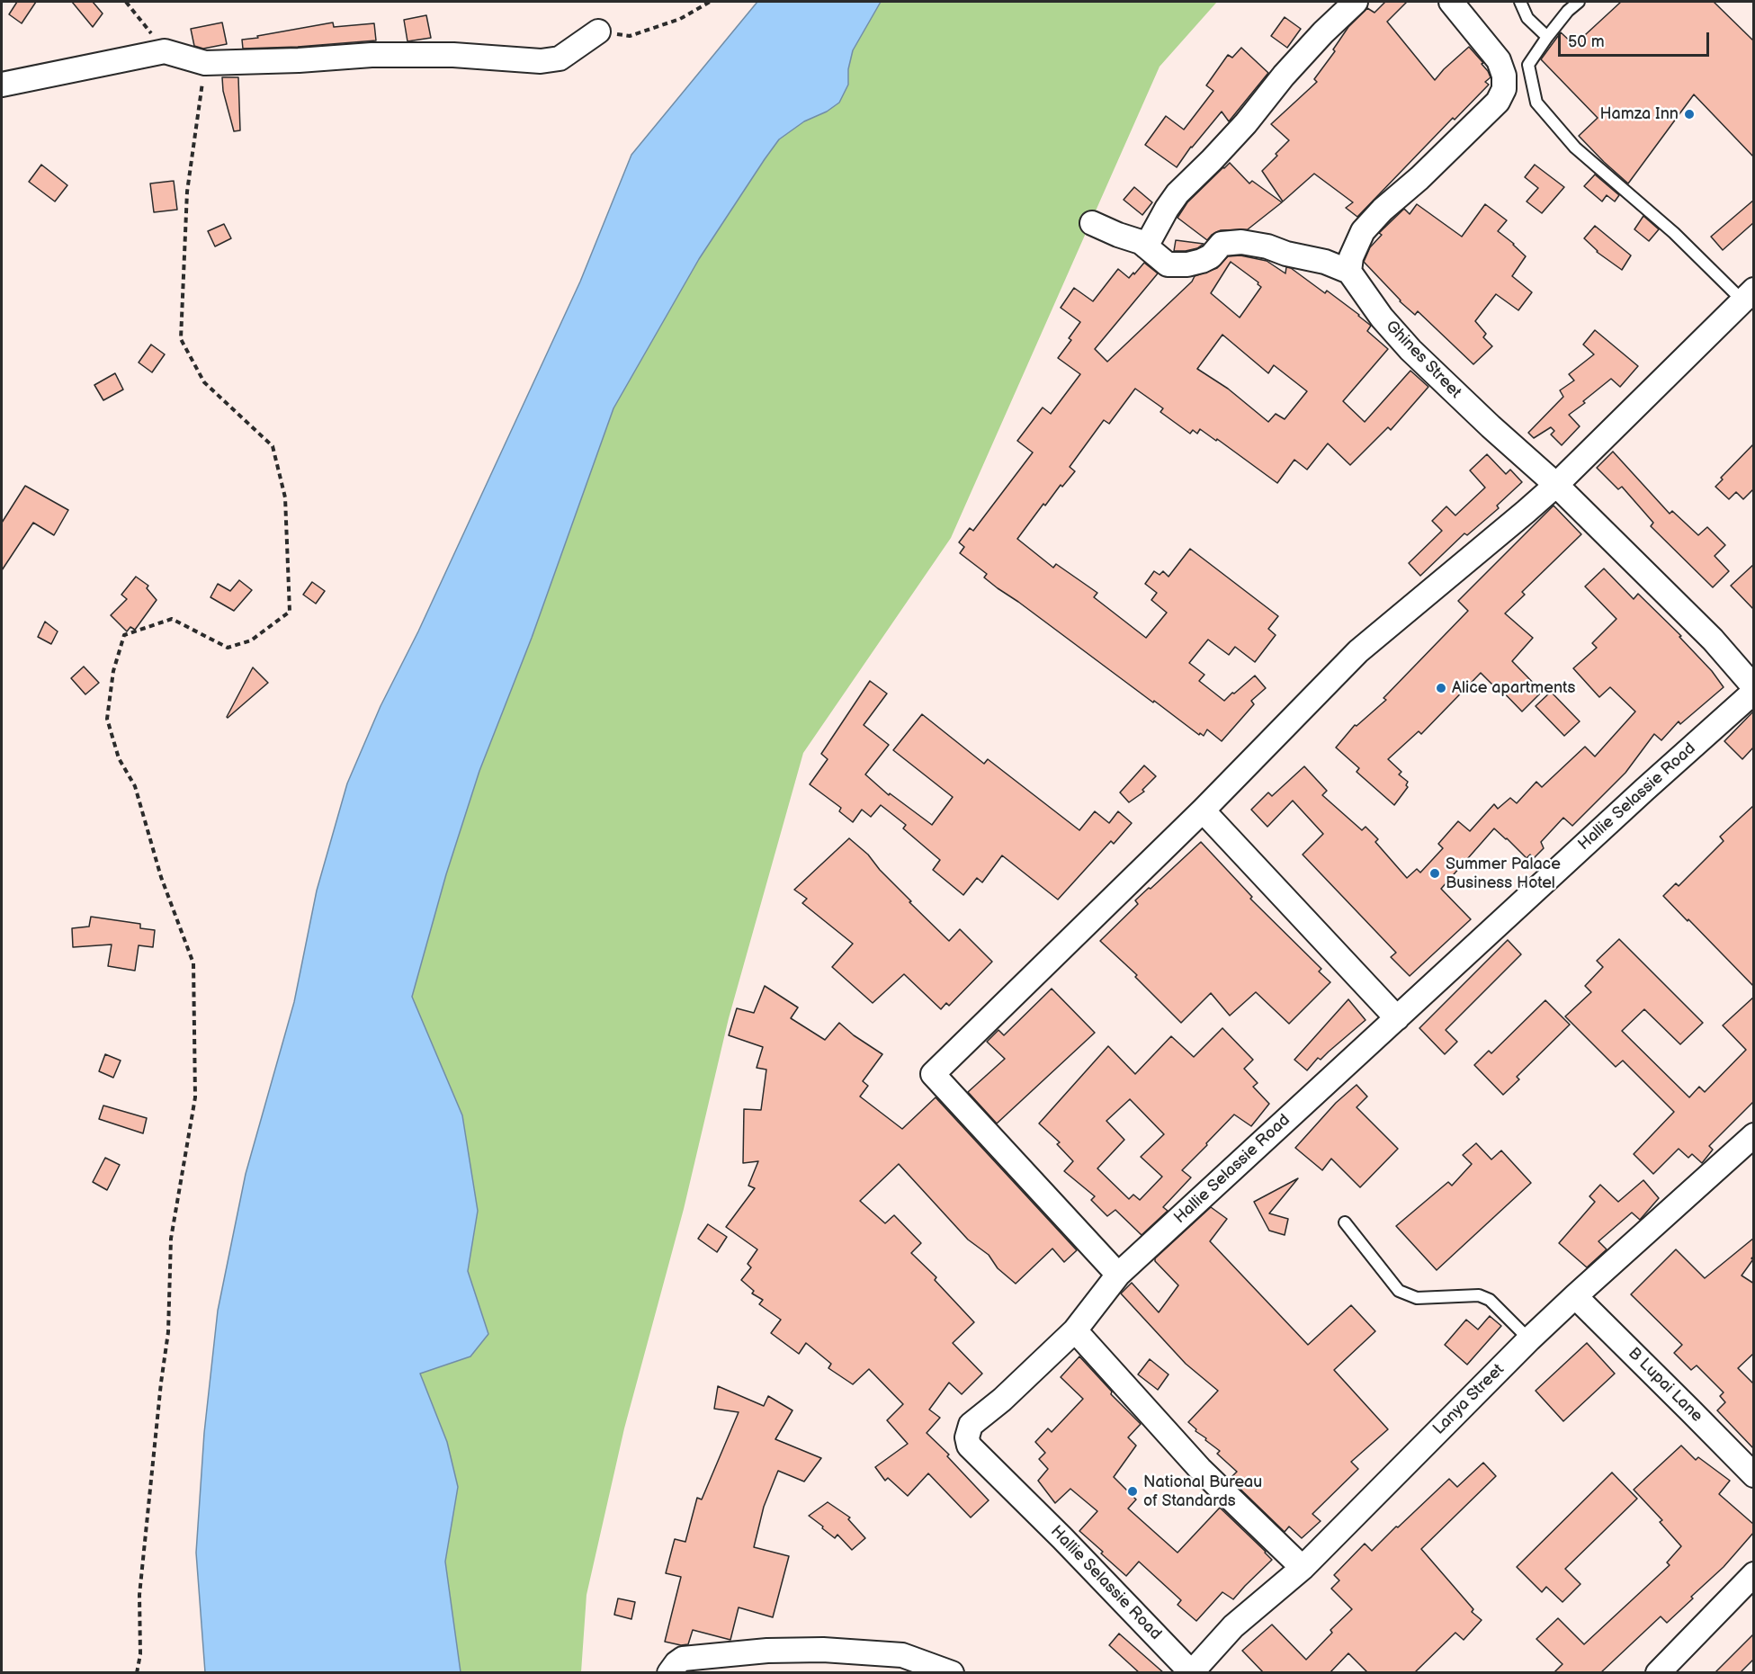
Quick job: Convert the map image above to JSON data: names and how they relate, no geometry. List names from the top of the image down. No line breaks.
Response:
{"streets":{"street":["Ghines Street","Hallie Selassie Road","B Lupai Lane","Lanya Street"]},"crossings":[["Ghines Street","Hallie Selassie Road"],["Hallie Selassie Road","Lanya Street"],["B Lupai Lane","Lanya Street"]],"places":["Hamza Inn","Alice apartments","Summer Palace Business Hotel","National Bureau of Standards"],"scale_bar":"50 m"}
